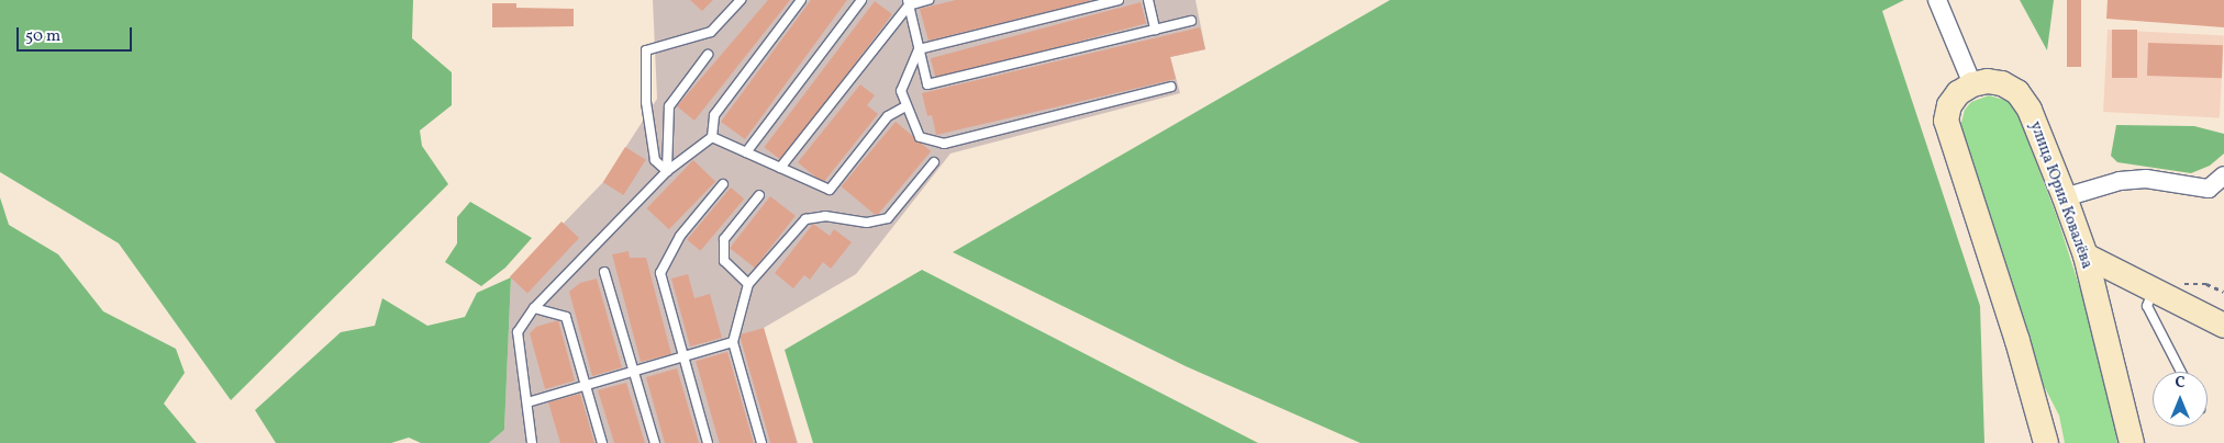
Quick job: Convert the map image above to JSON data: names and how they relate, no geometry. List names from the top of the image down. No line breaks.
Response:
{"streets":{"main road":["улица Юрия Ковалёва"]},"scale_bar":"50 m","north":"top"}
